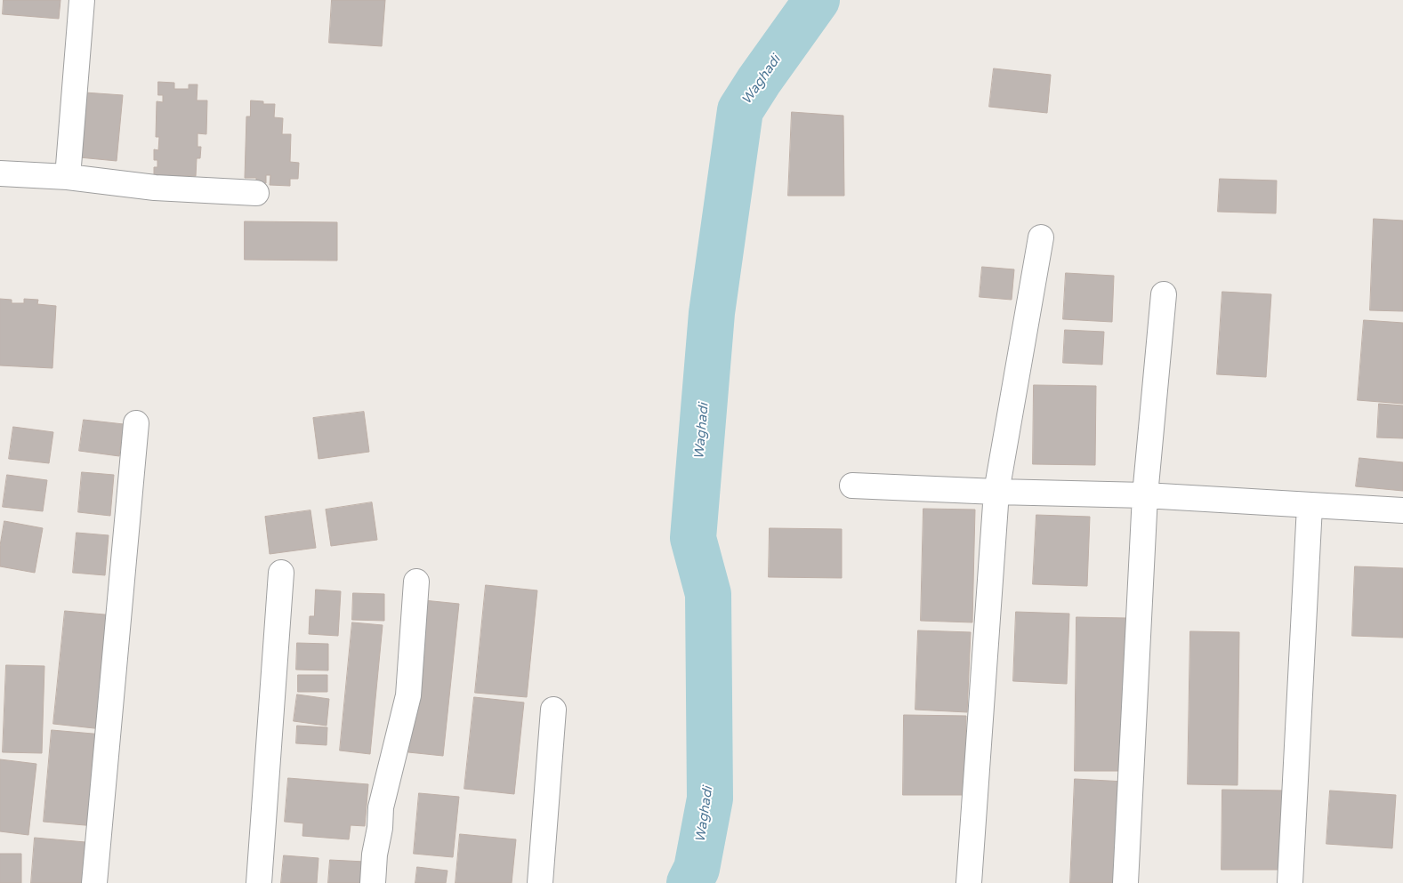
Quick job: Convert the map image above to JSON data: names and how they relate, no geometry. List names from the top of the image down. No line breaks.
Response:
{"water":["Waghadi"]}
